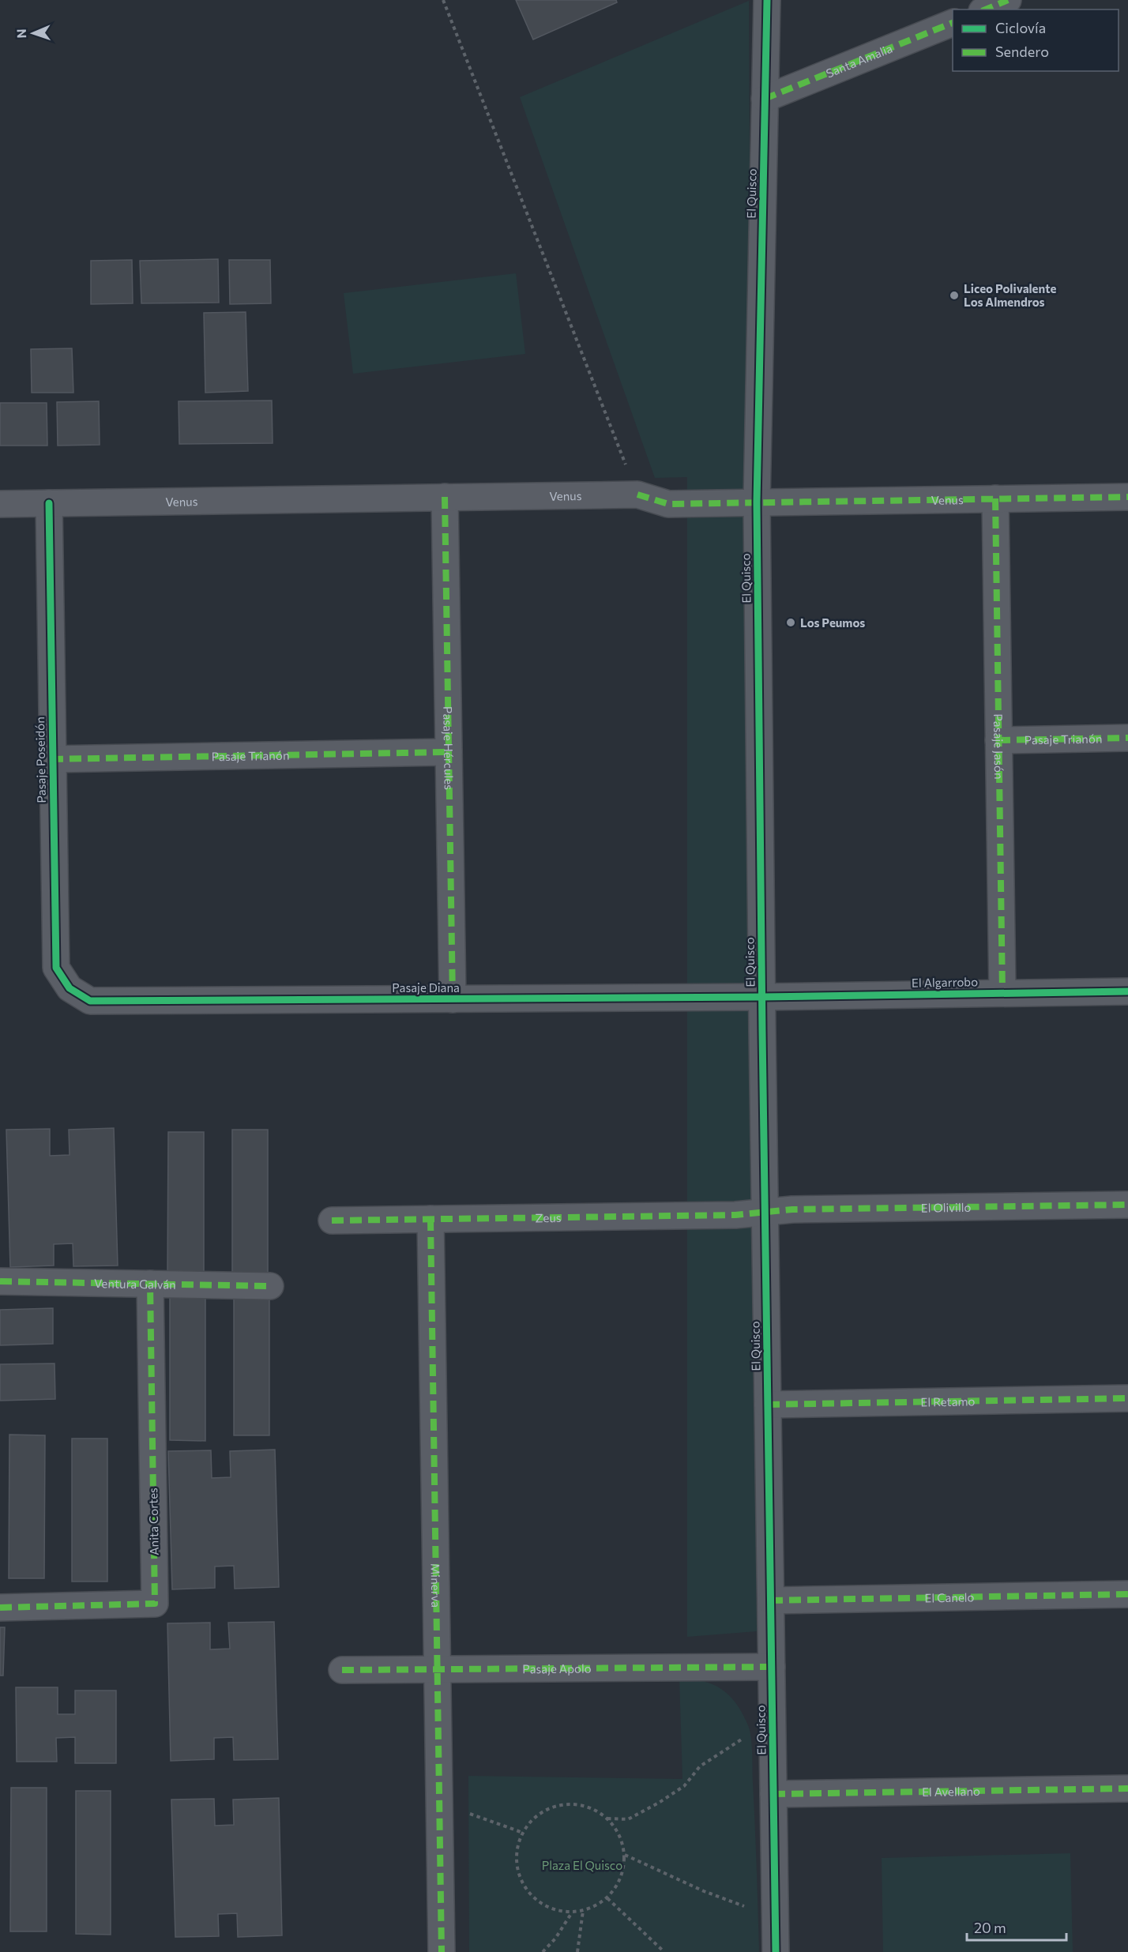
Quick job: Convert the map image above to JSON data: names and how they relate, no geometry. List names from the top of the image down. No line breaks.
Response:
{"streets":{"street":["Santa Amalia","El Quisco","Venus","Pasaje Trianón","Pasaje Jasón","Pasaje Hércules","Pasaje Poseidón","El Algarrobo","Pasaje Diana","El Olivillo","Zeus","Ventura Galván","El Retamo","Anita Cortes","Minerva","El Canelo","Pasaje Apolo","El Avellano"]},"crossings":[["Santa Amalia","El Quisco"],["El Quisco","Venus"],["El Quisco","El Algarrobo"],["El Quisco","Pasaje Diana"],["El Quisco","El Olivillo"],["El Quisco","Zeus"],["El Quisco","El Retamo"],["El Quisco","El Canelo"],["El Quisco","Pasaje Apolo"],["El Quisco","El Avellano"],["Venus","Pasaje Jasón"],["Venus","Pasaje Hércules"],["Venus","Pasaje Poseidón"],["Pasaje Trianón","Pasaje Jasón"],["Pasaje Trianón","Pasaje Hércules"],["Pasaje Trianón","Pasaje Poseidón"],["Pasaje Jasón","El Algarrobo"],["Pasaje Hércules","Pasaje Diana"],["Pasaje Poseidón","Pasaje Diana"],["El Algarrobo","Pasaje Diana"],["El Olivillo","Zeus"],["Zeus","Minerva"],["Ventura Galván","Anita Cortes"],["Minerva","Pasaje Apolo"]],"parks":["Plaza El Quisco"],"places":["Liceo Polivalente Los Almendros","Los Peumos"],"legend":["Ciclovía","Sendero"],"scale_bar":"20 m","north":"left"}
